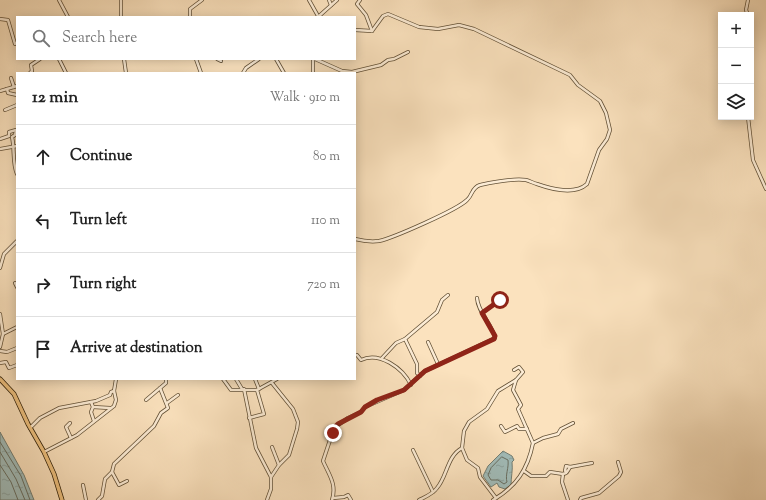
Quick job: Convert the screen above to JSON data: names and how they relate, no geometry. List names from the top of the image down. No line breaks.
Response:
{"page":{"map_buttons":["+","−"],"search":"Search here","heading":["12 min","Walk · 910 m"],"list":[["Continue","80 m"],["Turn left","110 m"],["Turn right","720 m"],"Arrive at destination"]}}
